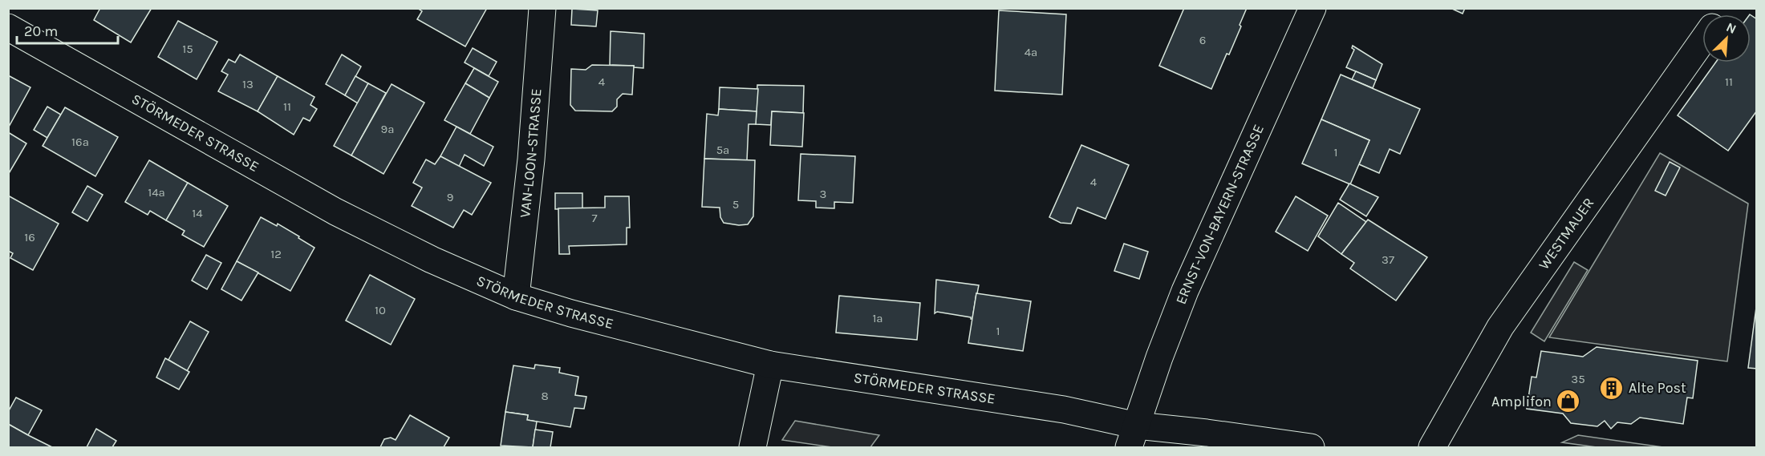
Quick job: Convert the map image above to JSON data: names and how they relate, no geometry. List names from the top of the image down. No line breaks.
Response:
{"streets":{"main road":["STÖRMEDER STRASSE","VAN-LOON-STRASSE","ERNST-VON-BAYERN-STRASSE","WESTMAUER"]},"crossings":[["STÖRMEDER STRASSE","VAN-LOON-STRASSE"],["STÖRMEDER STRASSE","ERNST-VON-BAYERN-STRASSE"]],"places":{"building":["Alte Post"],"shop":["Amplifon"]},"house_numbers":["6","15","4a","4","11","13","11","9a","16a","5a","1","4","14a","3","9","5","14","7","16","12","37","10","1a","1","35","8"],"scale_bar":"20 m","north":"top right"}
